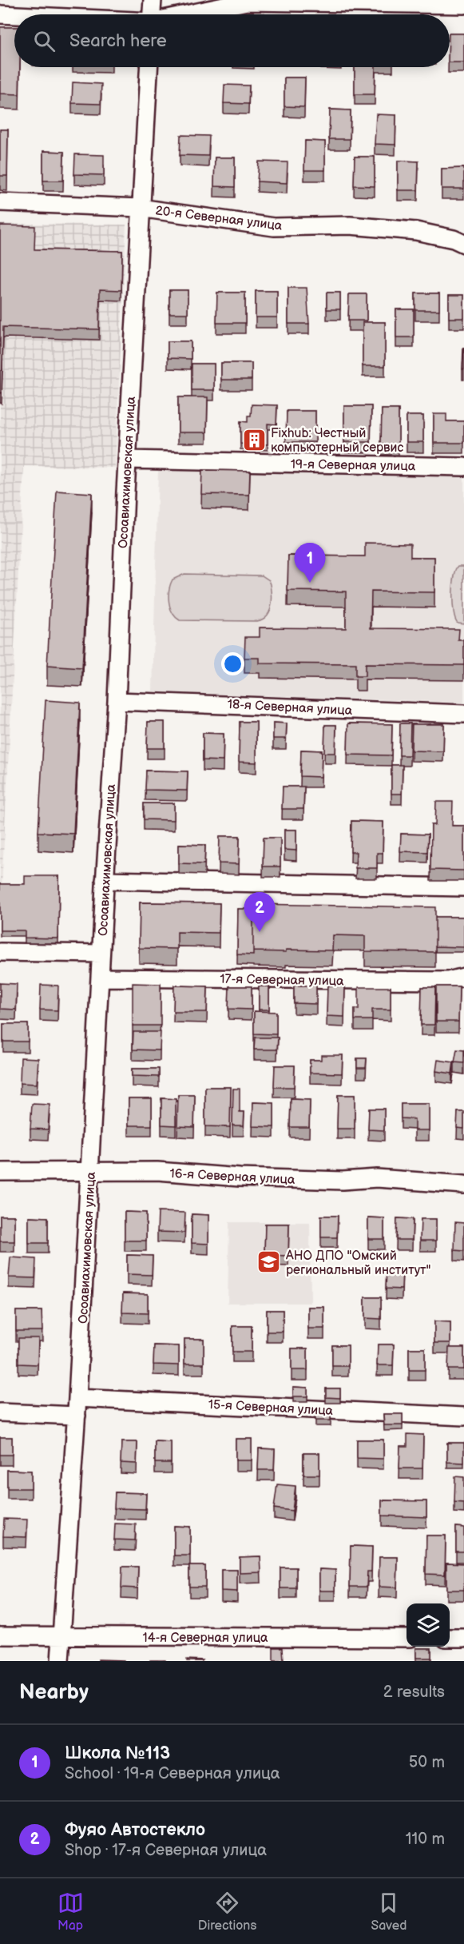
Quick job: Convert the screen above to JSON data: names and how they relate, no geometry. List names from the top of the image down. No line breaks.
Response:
{"streets":{"street":["20-я Северная улица","19-я Северная улица","Осоавиахимовская улица","18-я Северная улица","17-я Северная улица","16-я Северная улица","15-я Северная улица","14-я Северная улица"]},"crossings":[["20-я Северная улица","Осоавиахимовская улица"],["19-я Северная улица","Осоавиахимовская улица"],["Осоавиахимовская улица","18-я Северная улица"],["Осоавиахимовская улица","17-я Северная улица"],["Осоавиахимовская улица","16-я Северная улица"],["Осоавиахимовская улица","15-я Северная улица"],["Осоавиахимовская улица","14-я Северная улица"]],"places":{"building":["Fixhub: Честный компьютерный сервис"],"school or university":["АНО ДПО \"Омский региональный институт\""]},"page":{"search":"Search here","pins":["1","2"],"heading":["Nearby","2 results"],"list":[{"mark":"1","name":"Школа №113","note":"School · 19-я Северная улица","value":"50 m"},{"mark":"2","name":"Фуяо Автостекло","note":"Shop · 17-я Северная улица","value":"110 m"}],"nav":["Map","Directions","Saved"]}}
